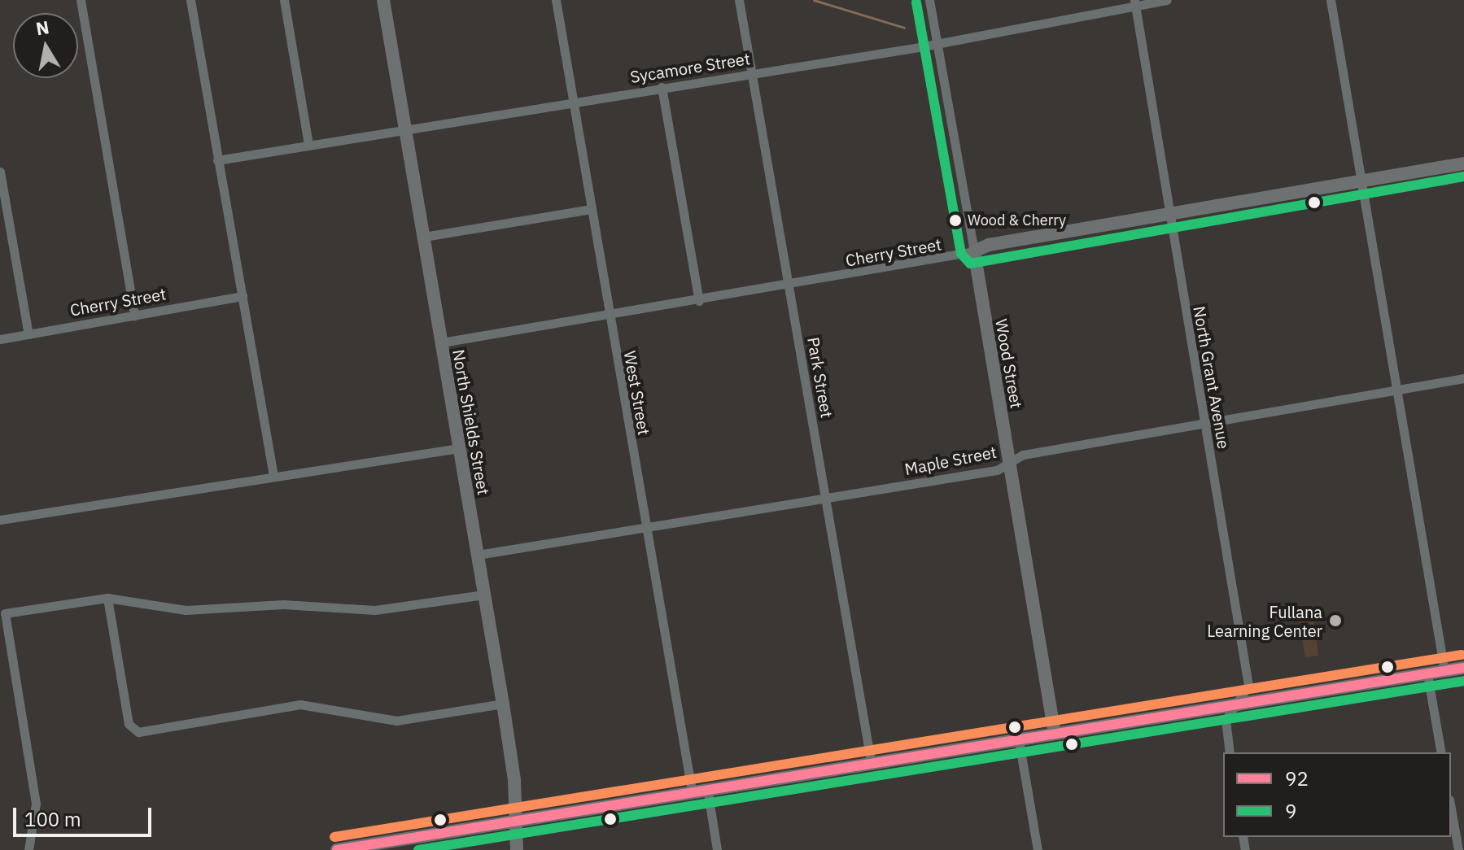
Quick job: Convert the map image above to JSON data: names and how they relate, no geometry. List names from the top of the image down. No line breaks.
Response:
{"streets":{"street":["Sycamore Street","Cherry Street","Wood Street","Park Street","North Grant Avenue","West Street","North Shields Street","Maple Street"]},"crossings":[["Sycamore Street","Wood Street"],["Sycamore Street","Park Street"],["Sycamore Street","North Grant Avenue"],["Sycamore Street","West Street"],["Sycamore Street","North Shields Street"],["Cherry Street","Wood Street"],["Cherry Street","Park Street"],["Cherry Street","North Grant Avenue"],["Cherry Street","West Street"],["Cherry Street","North Shields Street"],["Wood Street","Maple Street"],["Park Street","Maple Street"],["North Grant Avenue","Maple Street"],["West Street","Maple Street"],["North Shields Street","Maple Street"]],"places":["Wood & Cherry","Fullana Learning Center"],"lines":["transit line 9","transit line 92"],"legend":["92","9"],"scale_bar":"100 m","north":"top"}
